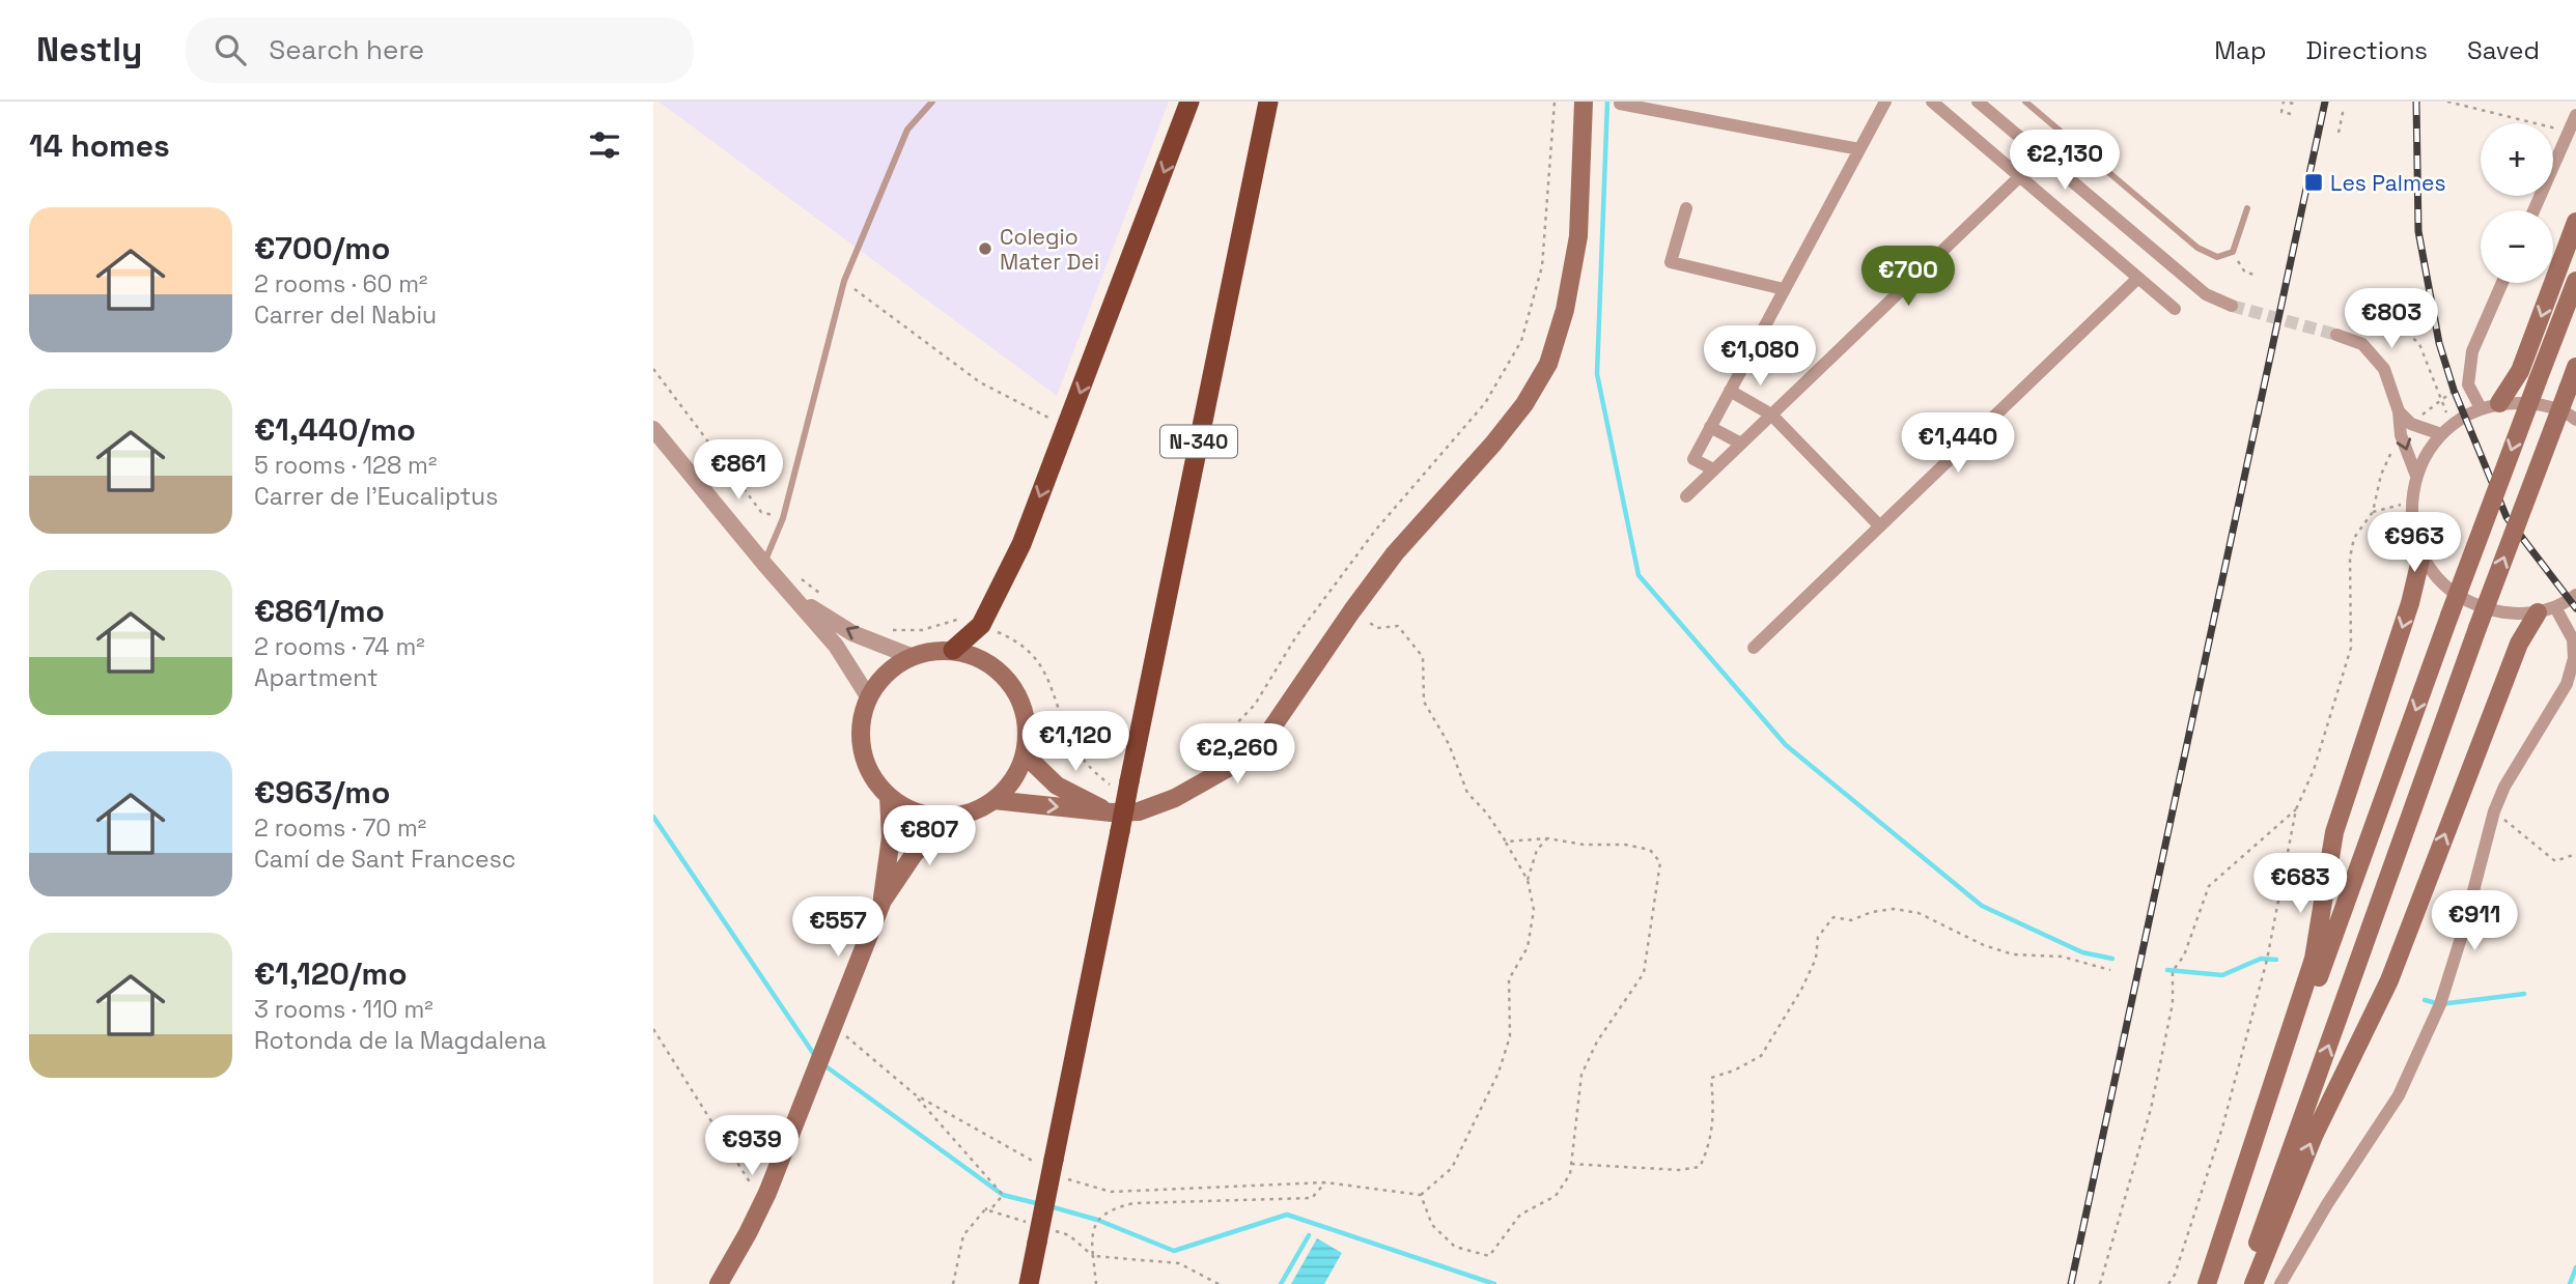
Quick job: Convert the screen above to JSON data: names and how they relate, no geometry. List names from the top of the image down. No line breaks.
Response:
{"streets":{"highway":["N-340"]},"places":{"transit":["Les Palmes"],"other":["Colegio Mater Dei"]},"page":{"header":"Nestly","search":"Search here","nav":["Map","Directions","Saved"],"heading":"14 homes","map_buttons":["+","−"],"price":["€2,130","€700","€803","€1,080","€1,440","€861","€963","€1,120","€2,260","€807","€683","€911","€557","€939"],"list":[{"name":"€700/mo","note":"2 rooms · 60 m² · Carrer del Nabiu"},{"name":"€1,440/mo","note":"5 rooms · 128 m² · Carrer de l'Eucaliptus"},{"name":"€861/mo","note":"2 rooms · 74 m² · Apartment"},{"name":"€963/mo","note":"2 rooms · 70 m² · Camí de Sant Francesc"},{"name":"€1,120/mo","note":"3 rooms · 110 m² · Rotonda de la Magdalena"}]}}
